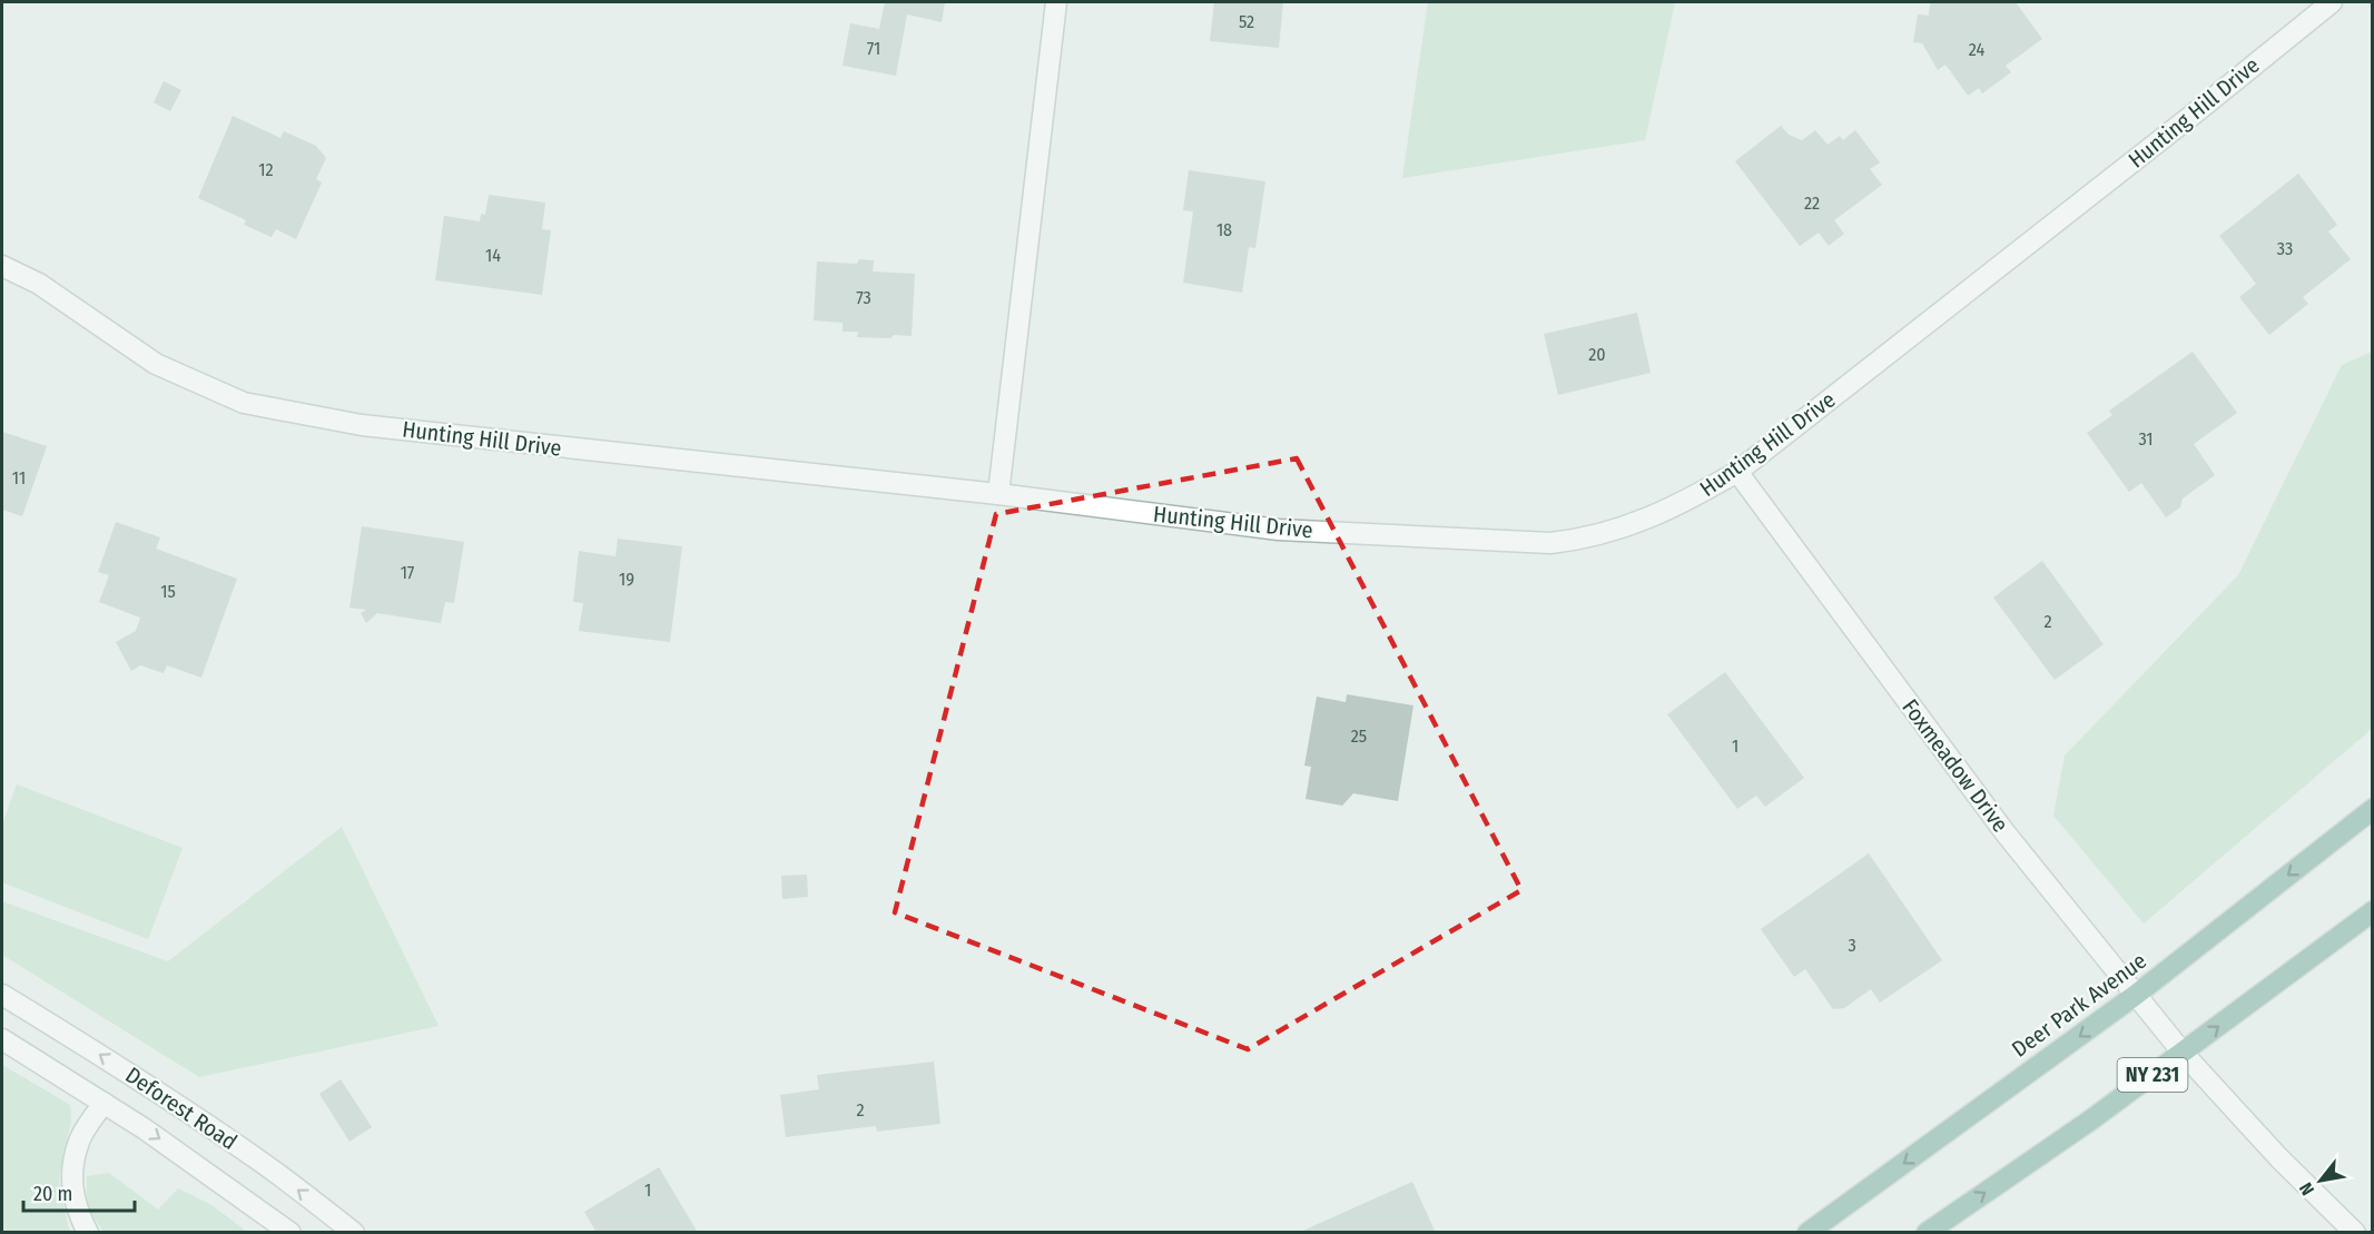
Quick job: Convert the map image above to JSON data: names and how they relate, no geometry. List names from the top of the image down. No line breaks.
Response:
{"streets":{"main road":["Deer Park Avenue","NY 231"],"street":["Hunting Hill Drive","Foxmeadow Drive","Deforest Road"]},"crossings":[["Hunting Hill Drive","Foxmeadow Drive"],["Foxmeadow Drive","Deer Park Avenue"],["Foxmeadow Drive","NY 231"]],"house_numbers":["52","71","24","12","22","18","33","14","73","20","31","11","17","19","15","2","25","1","3","2","1"],"scale_bar":"20 m","north":"bottom left"}
